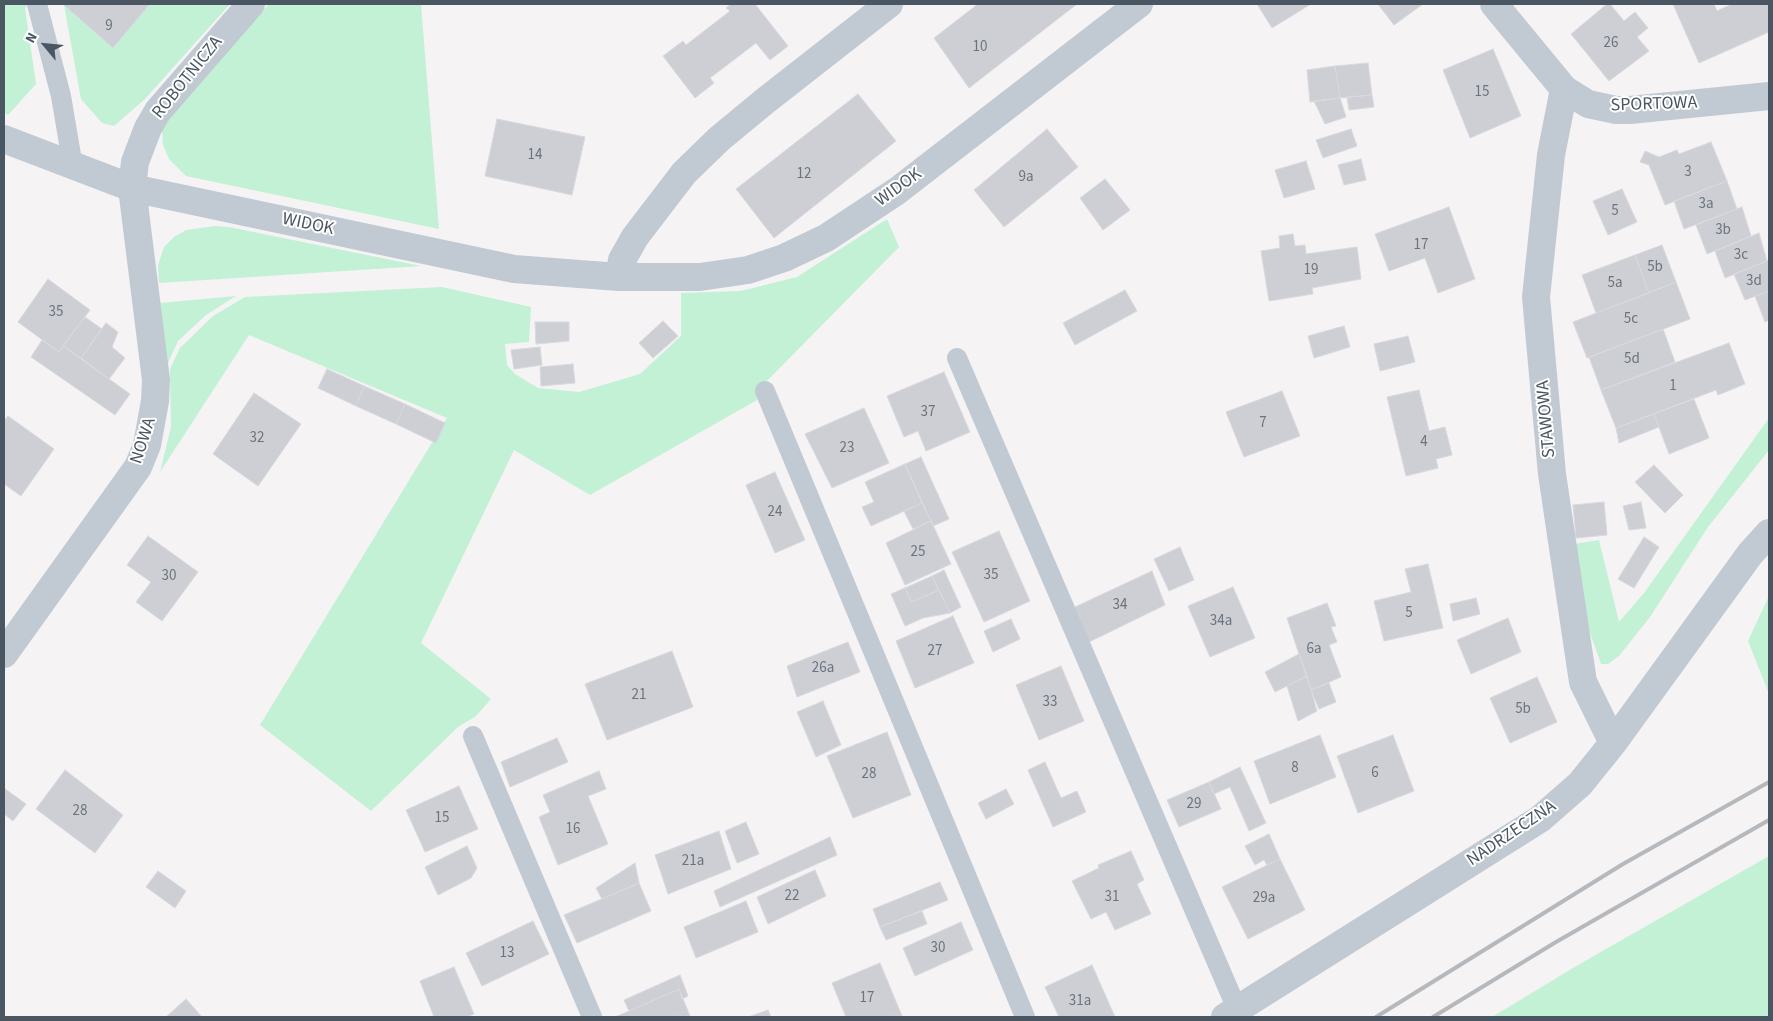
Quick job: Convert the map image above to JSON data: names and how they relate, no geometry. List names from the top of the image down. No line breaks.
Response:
{"streets":{"street":["ROBOTNICZA","SPORTOWA","WIDOK","STAWOWA","NOWA","NADRZECZNA"]},"crossings":[["ROBOTNICZA","WIDOK"],["ROBOTNICZA","NOWA"],["SPORTOWA","STAWOWA"],["WIDOK","NOWA"],["STAWOWA","NADRZECZNA"]],"house_numbers":["9","26","10","15","14","3","12","9a","3a","5","3b","17","3c","5b","19","3d","5a","35","5c","5d","1","37","7","32","4","23","24","25","35","30","34","5","34a","6a","27","26a","21","33","5b","8","6","28","29","28","15","16","21a","22","31","29a","30","13","17","31a"],"north":"top left"}
